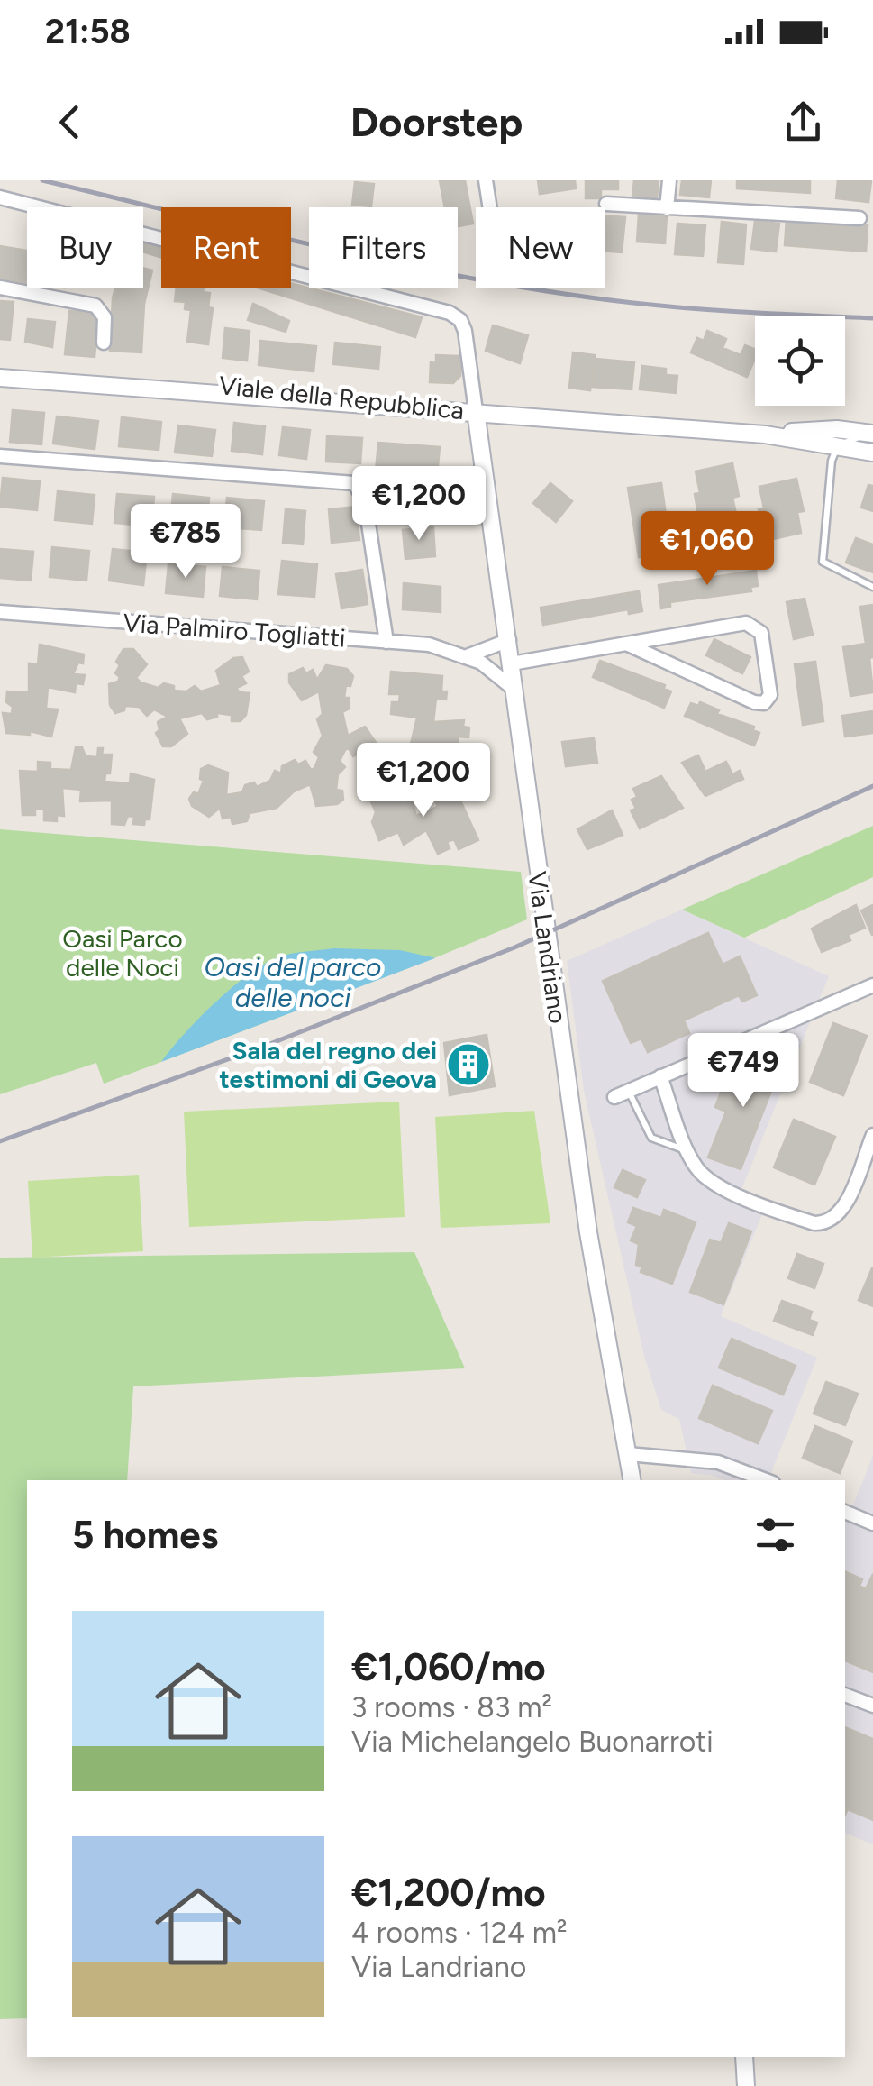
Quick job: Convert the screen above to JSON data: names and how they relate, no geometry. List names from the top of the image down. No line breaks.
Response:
{"streets":{"street":["Viale della Repubblica","Via Palmiro Togliatti","Via Landriano"]},"crossings":[["Viale della Repubblica","Via Landriano"],["Via Palmiro Togliatti","Via Landriano"]],"water":["Oasi del parco delle noci"],"parks":["Oasi Parco delle Noci"],"places":{"building":["Sala del regno dei testimoni di Geova"]},"page":{"status":"21:58","header":"Doorstep","chip":["Buy","Rent","Filters","New"],"price":["€1,200","€785","€1,060","€1,200","€749"],"heading":"5 homes","list":[{"name":"€1,060/mo","note":"3 rooms · 83 m² · Via Michelangelo Buonarroti"},{"name":"€1,200/mo","note":"4 rooms · 124 m² · Via Landriano"}]}}
